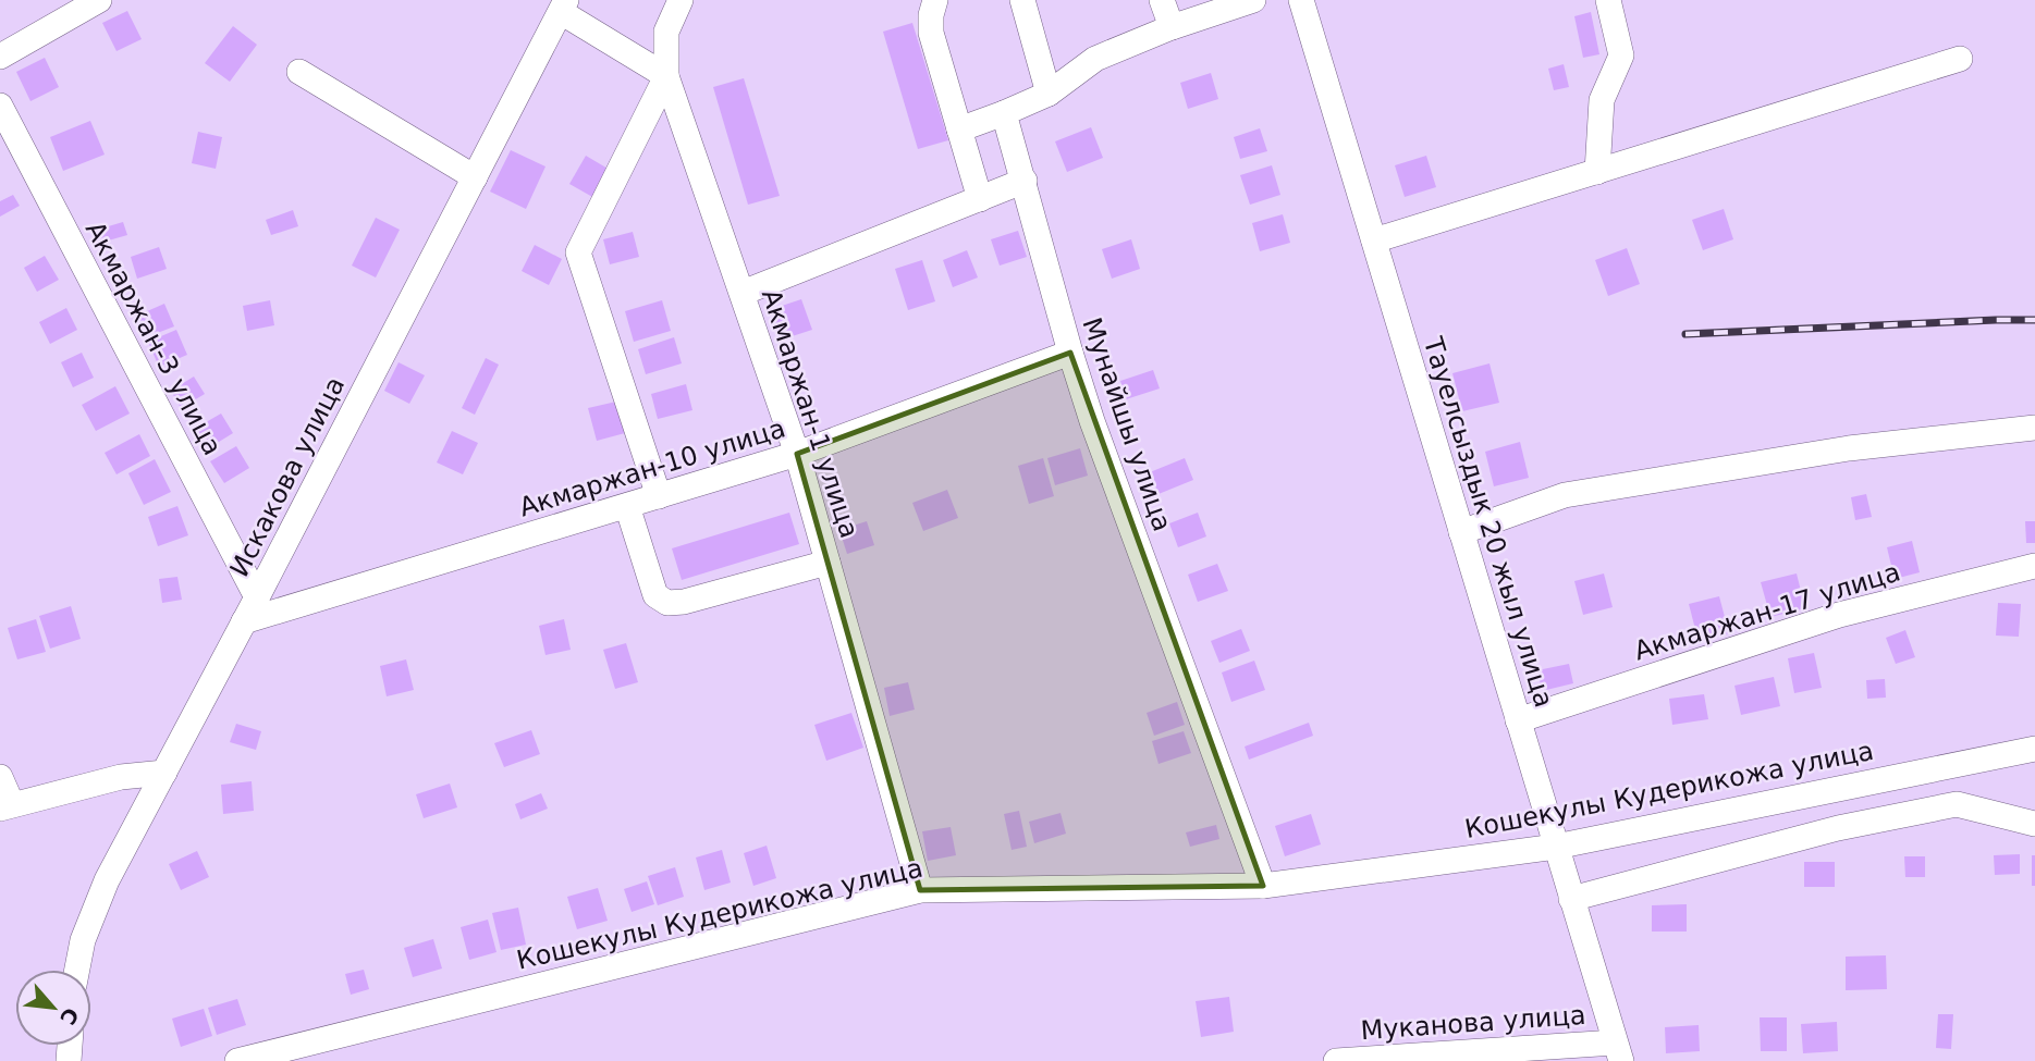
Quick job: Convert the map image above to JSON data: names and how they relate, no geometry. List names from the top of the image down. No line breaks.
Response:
{"streets":{"street":["Акмаржан-3 улица","Акмаржан-1 улица","Мунайшы улица","Акмаржан-10 улица","Искакова улица","Тауелсыздык 20 жыл улица","Акмаржан-17 улица","Кошекулы Кудерикожа улица","Муканова улица"]},"crossings":[["Акмаржан-3 улица","Искакова улица"],["Акмаржан-1 улица","Акмаржан-10 улица"],["Акмаржан-1 улица","Кошекулы Кудерикожа улица"],["Мунайшы улица","Акмаржан-10 улица"],["Мунайшы улица","Кошекулы Кудерикожа улица"],["Акмаржан-10 улица","Искакова улица"],["Тауелсыздык 20 жыл улица","Акмаржан-17 улица"],["Тауелсыздык 20 жыл улица","Кошекулы Кудерикожа улица"],["Тауелсыздык 20 жыл улица","Муканова улица"]],"north":"bottom right"}
